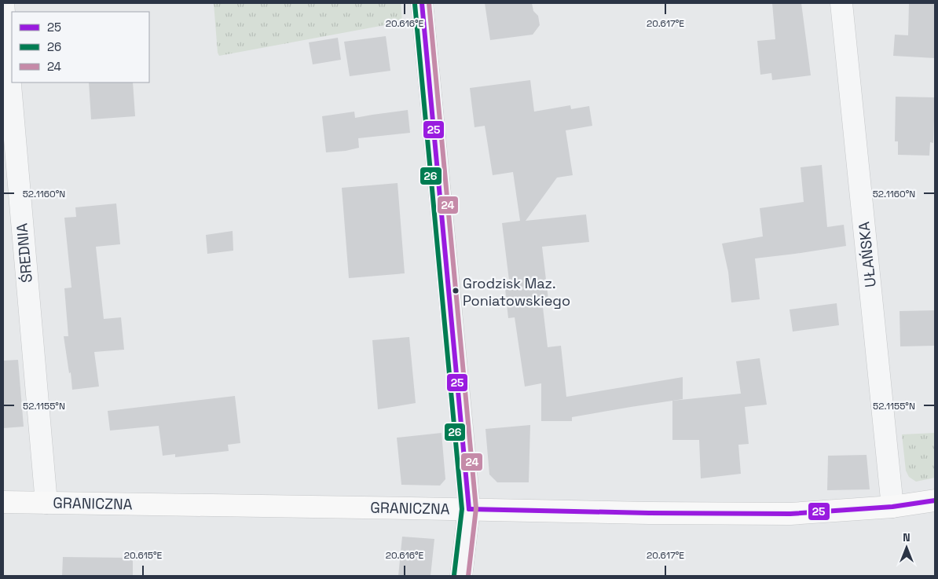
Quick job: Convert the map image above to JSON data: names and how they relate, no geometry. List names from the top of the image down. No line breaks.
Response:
{"streets":{"street":["ŚREDNIA","UŁAŃSKA","GRANICZNA"]},"crossings":[["ŚREDNIA","GRANICZNA"],["UŁAŃSKA","GRANICZNA"]],"places":["Grodzisk Maz. Poniatowskiego"],"lines":["transit line 25","transit line 24","transit line 26"],"legend":["25","26","24"],"north":"top","coordinates":["20.616°E","20.617°E","52.1160°N","52.1155°N","20.615°E"]}
